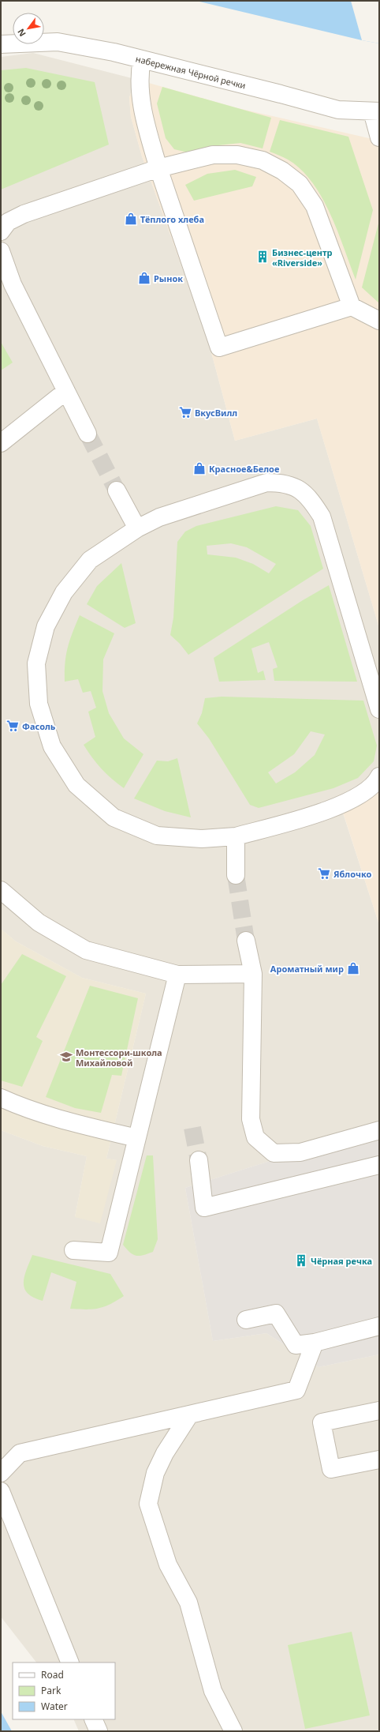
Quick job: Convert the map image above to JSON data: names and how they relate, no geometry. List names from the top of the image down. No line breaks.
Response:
{"streets":{"street":["набережная Чёрной речки"]},"places":{"shop":["Тёплого хлеба","Рынок","Красное&Белое","Ароматный мир"],"building":["Бизнес-центр «Riverside»","Чёрная речка"],"supermarket":["ВкусВилл","Фасоль","Яблочко"],"school or university":["Монтессори-школа Михайловой"]},"legend":["Road","Park","Water"],"north":"bottom left"}
